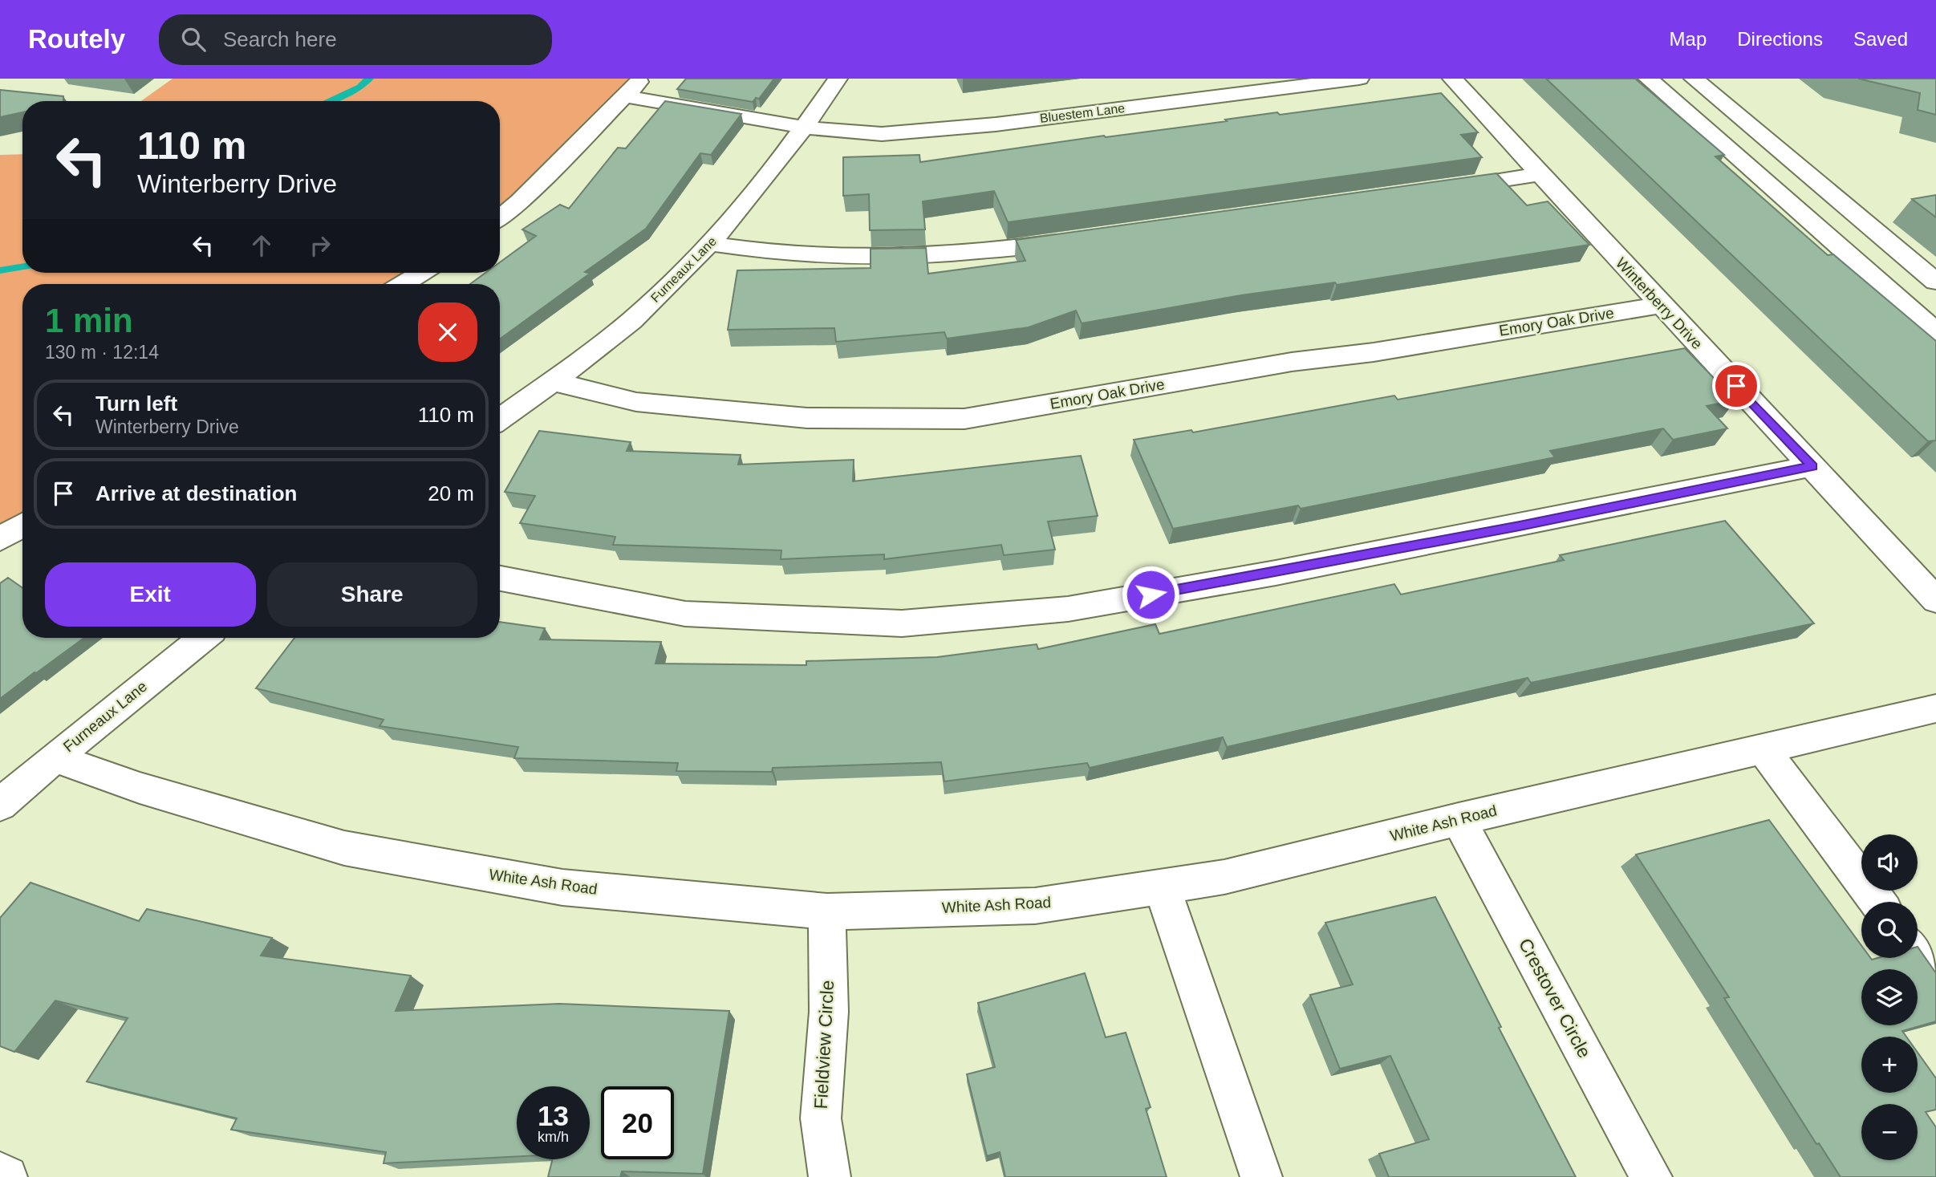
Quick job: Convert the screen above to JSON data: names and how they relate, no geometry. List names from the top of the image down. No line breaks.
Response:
{"streets":{"street":["Bluestem Lane","Furneaux Lane","Winterberry Drive","Emory Oak Drive","White Ash Road","Crestover Circle","Fieldview Circle"]},"crossings":[["Bluestem Lane","Furneaux Lane"],["Furneaux Lane","Emory Oak Drive"],["Furneaux Lane","White Ash Road"],["Winterberry Drive","Emory Oak Drive"],["White Ash Road","Crestover Circle"],["White Ash Road","Fieldview Circle"]],"page":{"header":"Routely","search":"Search here","nav":["Map","Directions","Saved"],"turn":["110 m","Winterberry Drive"],"heading":["1 min","130 m · 12:14"],"list":[{"name":"Turn left","note":"Winterberry Drive","value":"110 m"},{"name":"Arrive at destination","value":"20 m"}],"buttons":["Exit","Share"],"map_buttons":["+","−"],"speed":"13 km/h","limit":"20"}}
